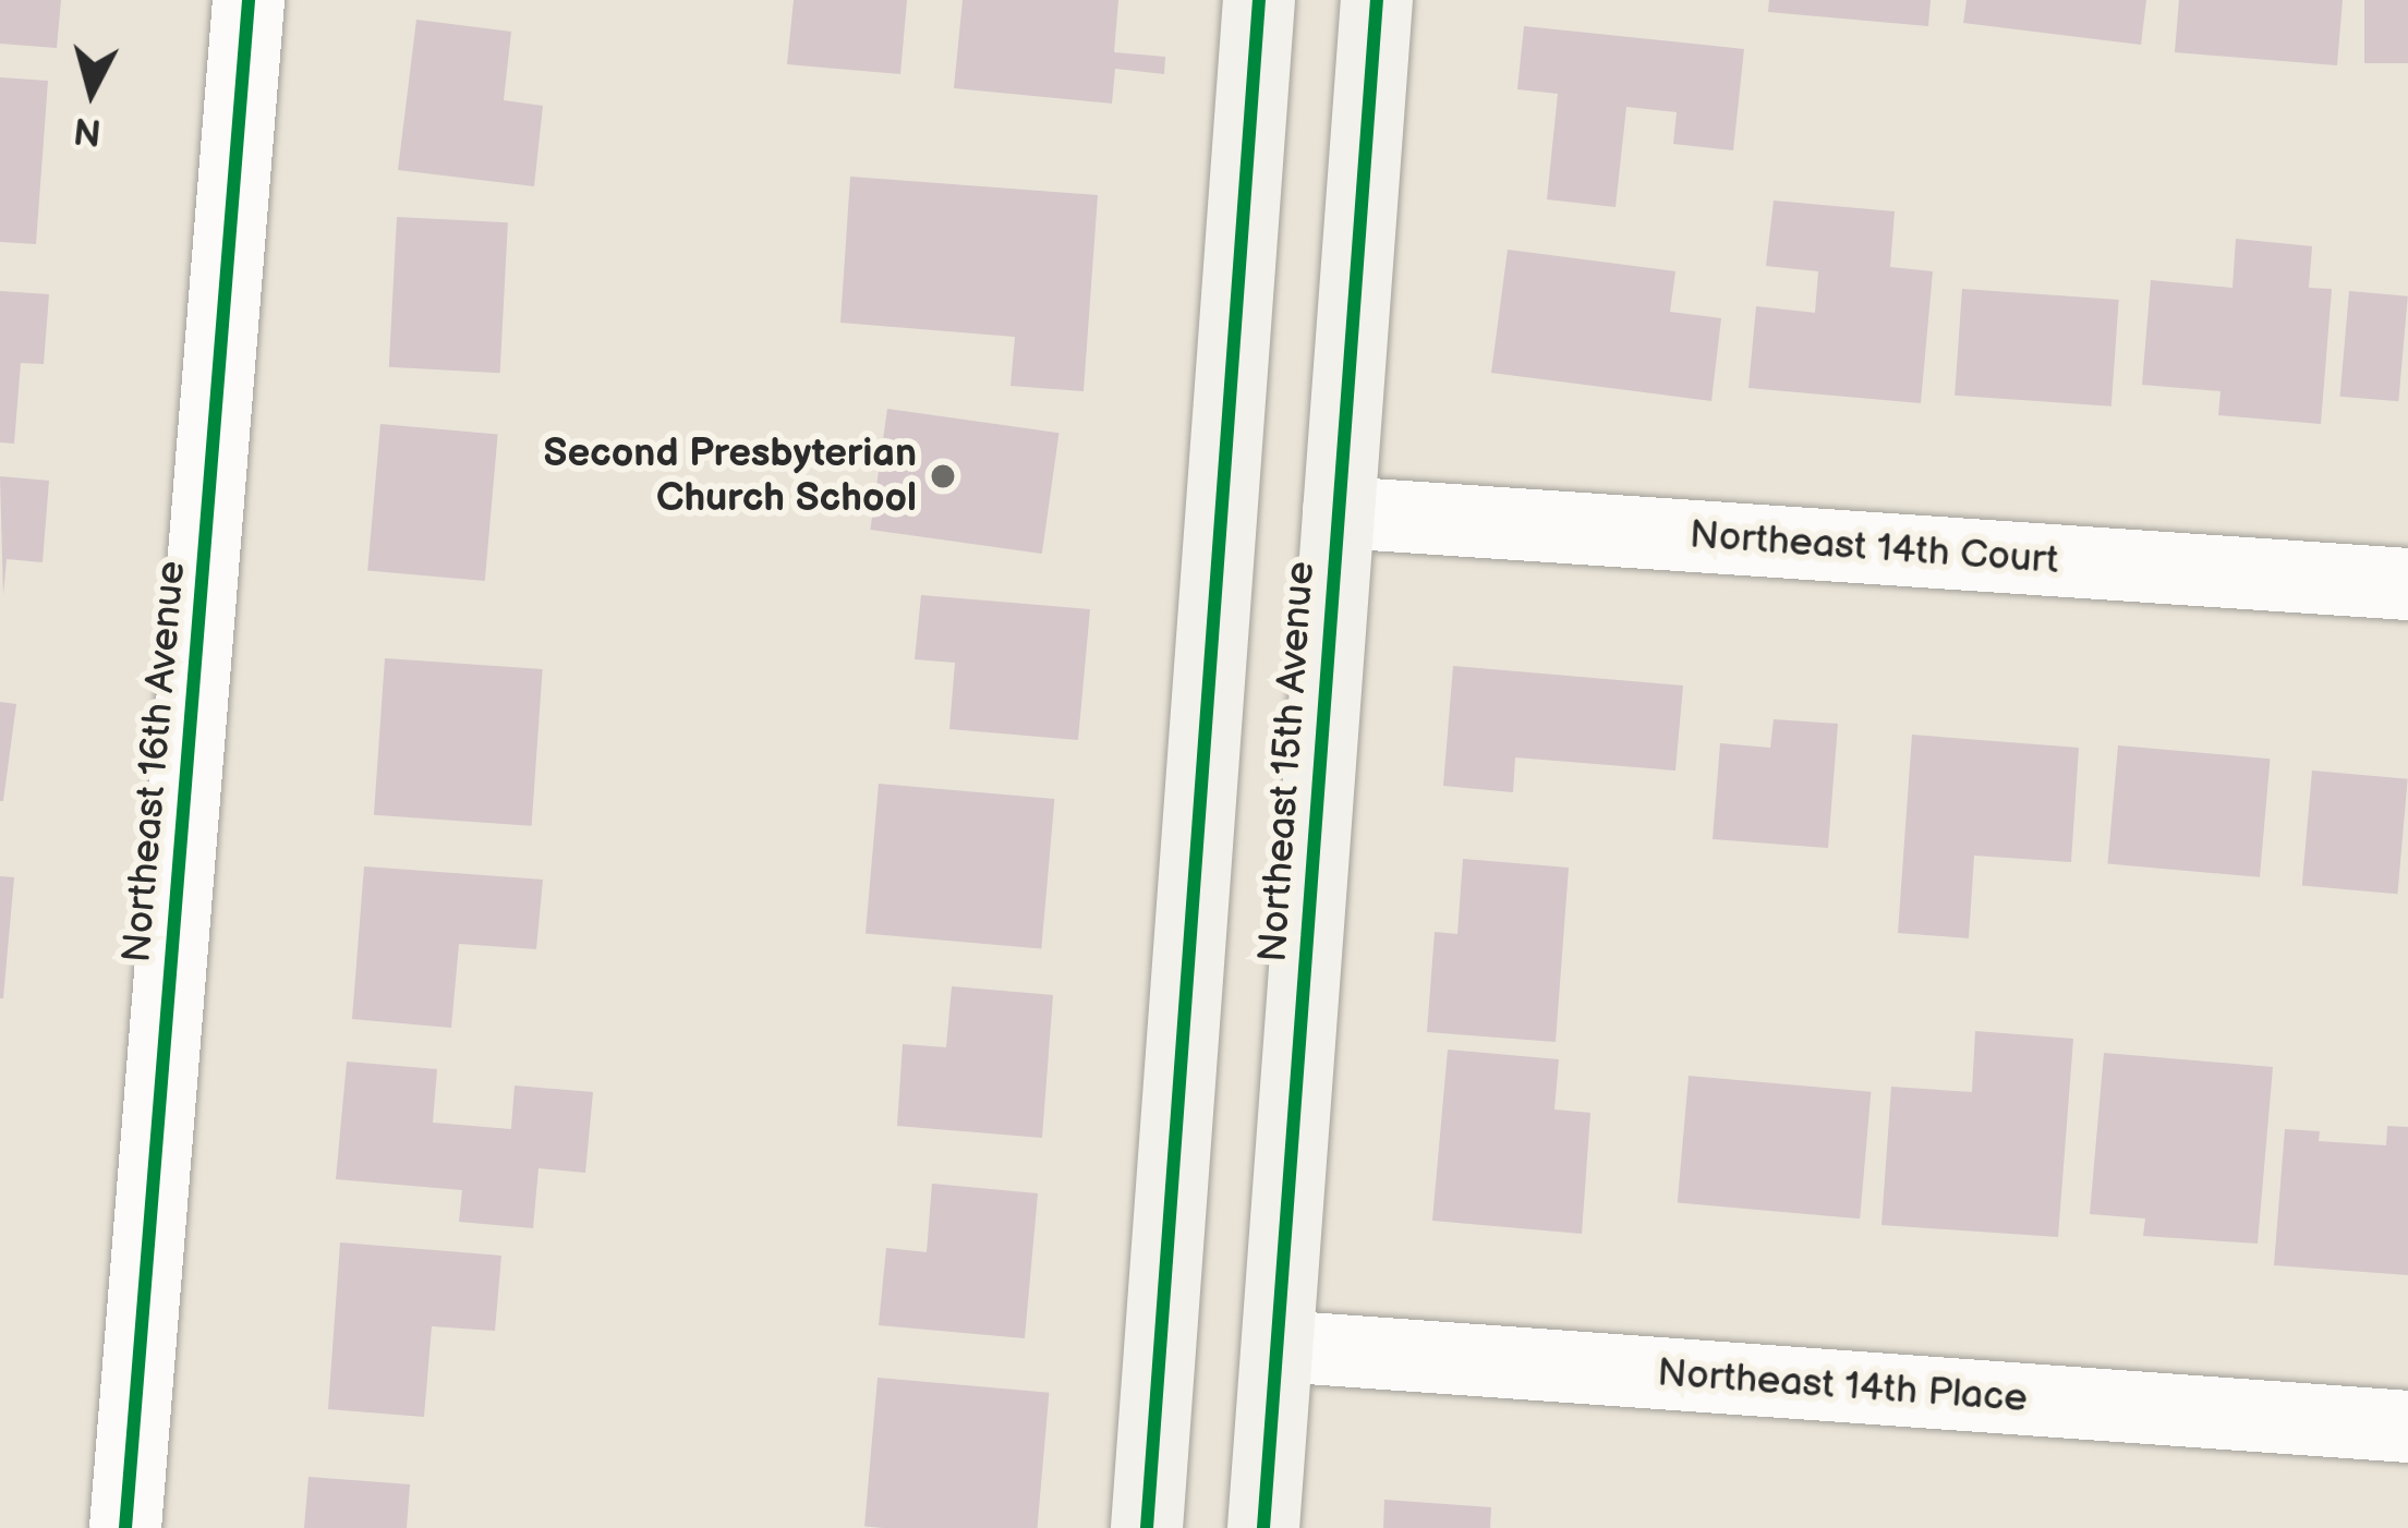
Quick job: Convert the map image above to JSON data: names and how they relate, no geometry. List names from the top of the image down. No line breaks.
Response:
{"streets":{"street":["Northeast 14th Court","Northeast 16th Avenue","Northeast 15th Avenue","Northeast 14th Place"]},"crossings":[["Northeast 14th Court","Northeast 15th Avenue"],["Northeast 15th Avenue","Northeast 14th Place"]],"places":["Second Presbyterian Church School"],"north":"bottom"}
